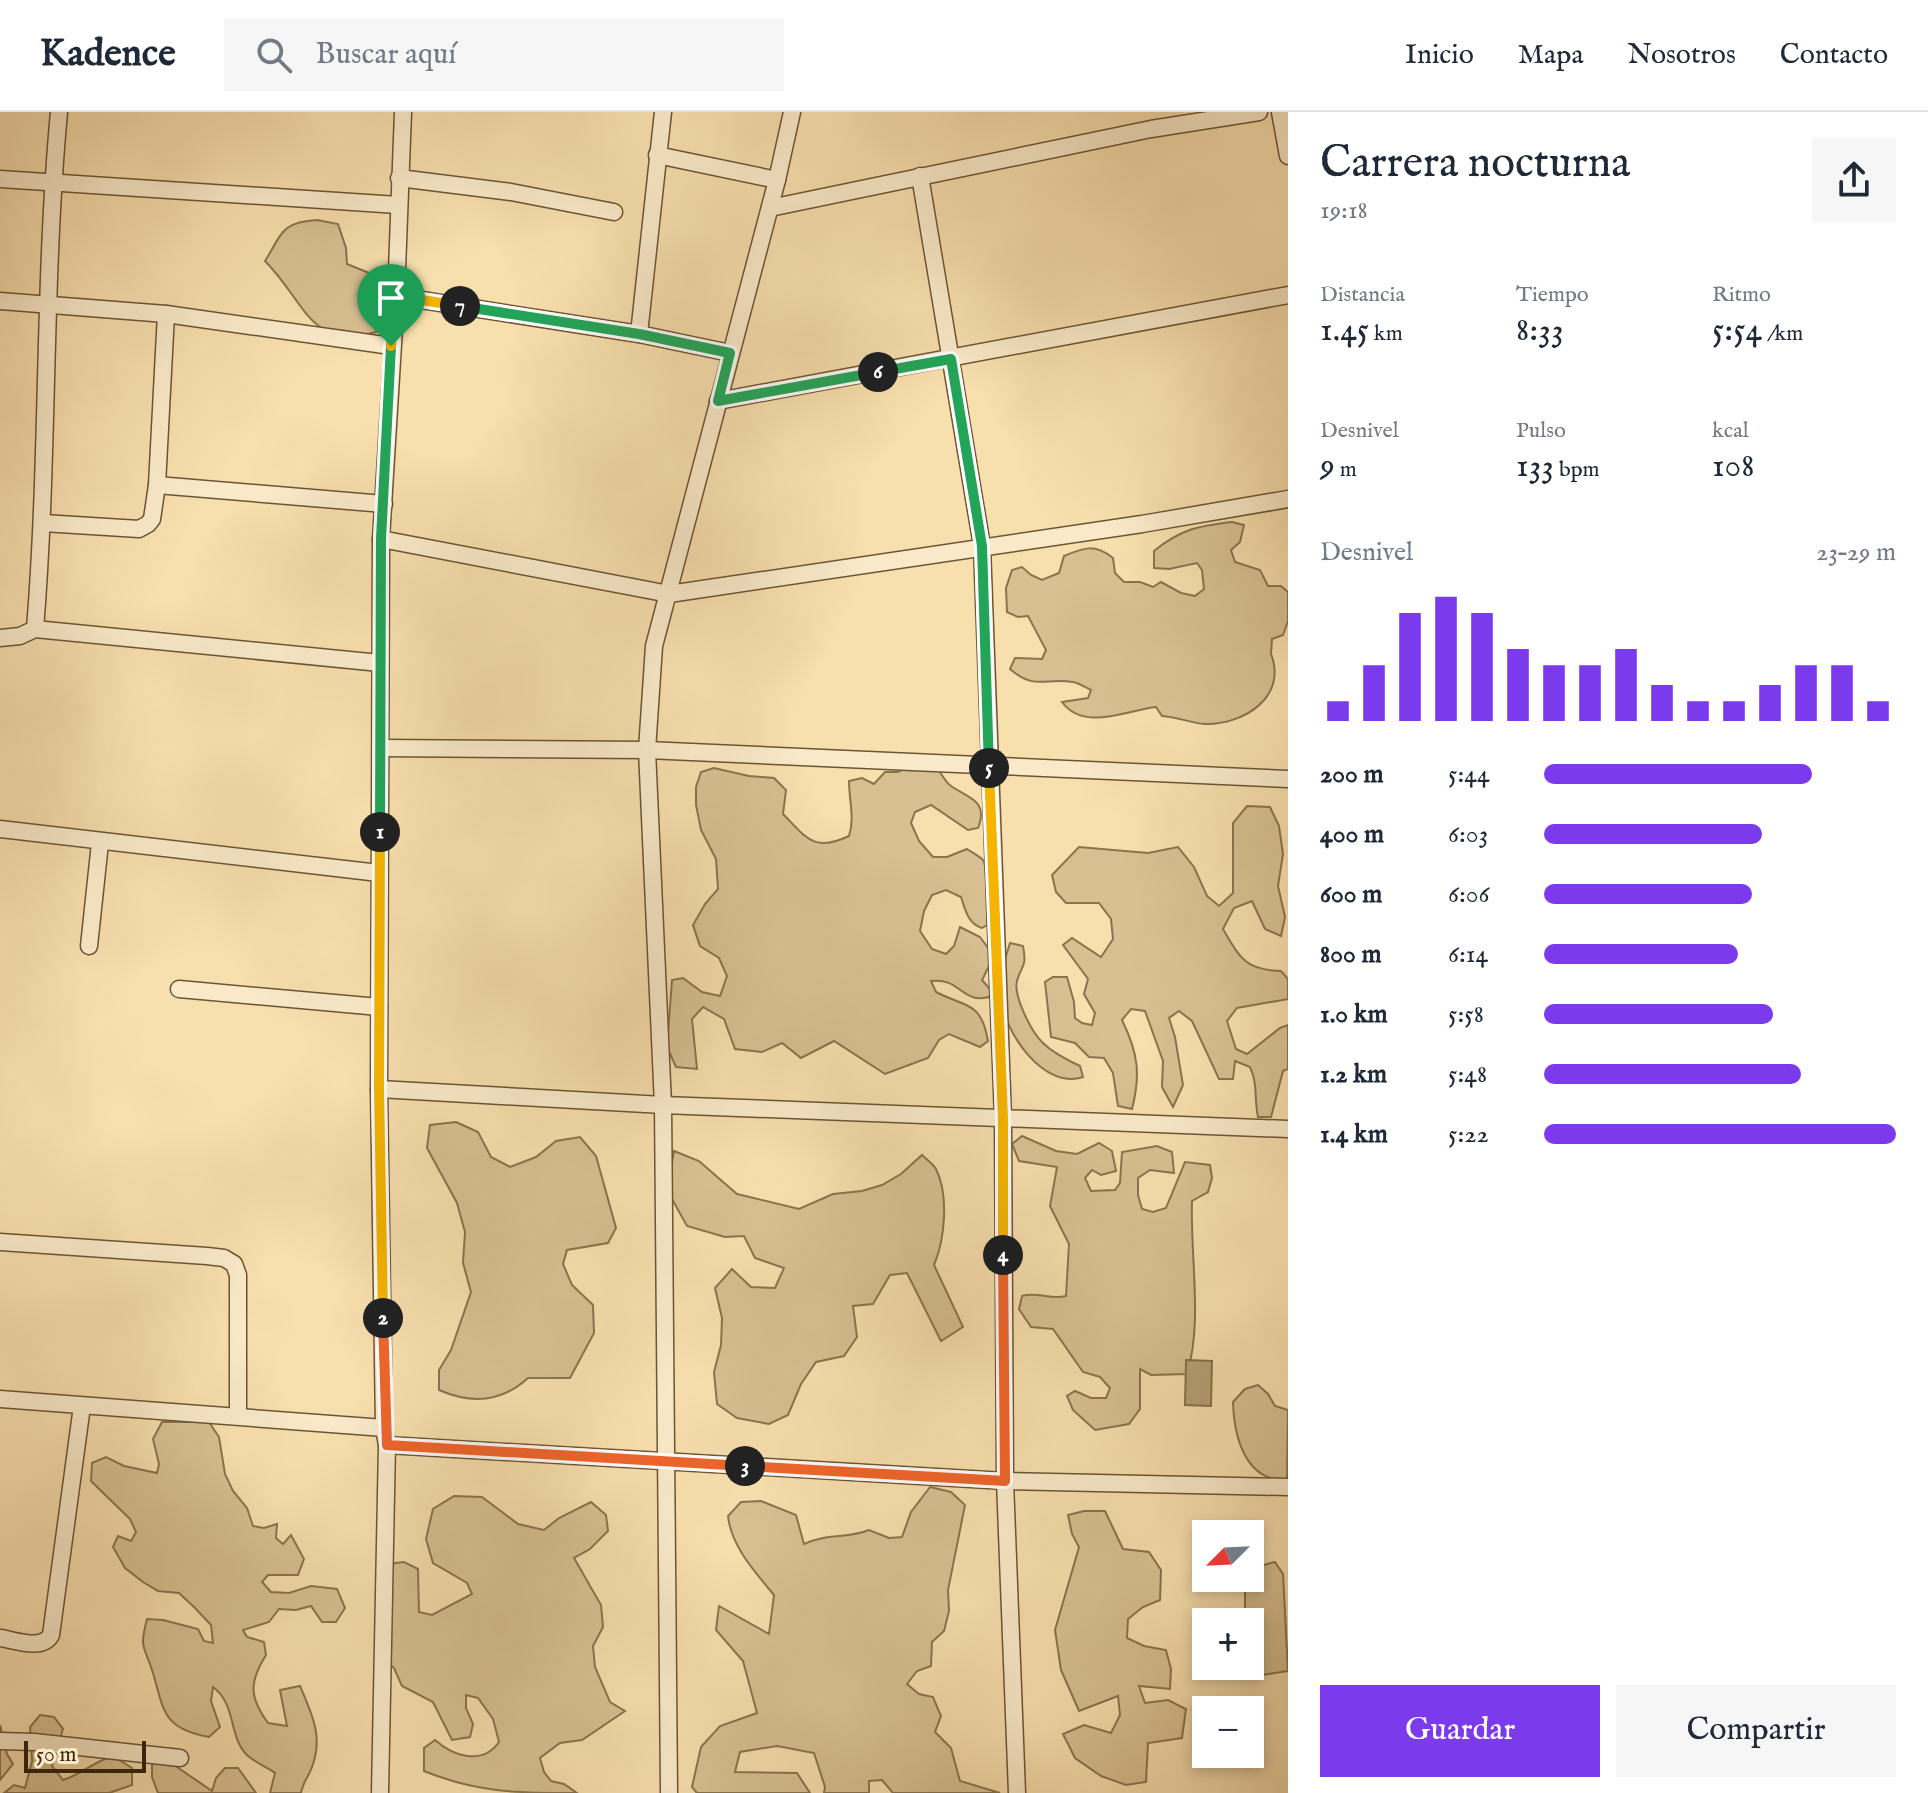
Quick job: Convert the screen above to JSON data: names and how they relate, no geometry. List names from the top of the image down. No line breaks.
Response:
{"scale_bar":"50 m","north":"bottom left","page":{"header":"Kadence","search":"Buscar aquí","nav":["Inicio","Mapa","Nosotros","Contacto"],"heading":["Carrera nocturna","19:18"],"stats":[["Distancia","1.45 km"],["Tiempo","8:33"],["Ritmo","5:54 /km"],["Desnivel","9 m"],["Pulso","133 bpm"],["kcal","108"]],"pins":["7","6","5","1","4","2","3"],"chart":["Desnivel","23–29 m"],"list":[{"name":"200 m","note":"5:44"},{"name":"400 m","note":"6:03"},{"name":"600 m","note":"6:06"},{"name":"800 m","note":"6:14"},{"name":"1.0 km","note":"5:58"},{"name":"1.2 km","note":"5:48"},{"name":"1.4 km","note":"5:22"}],"map_buttons":["+","−"],"buttons":["Guardar","Compartir"],"scale":"50 m"}}
